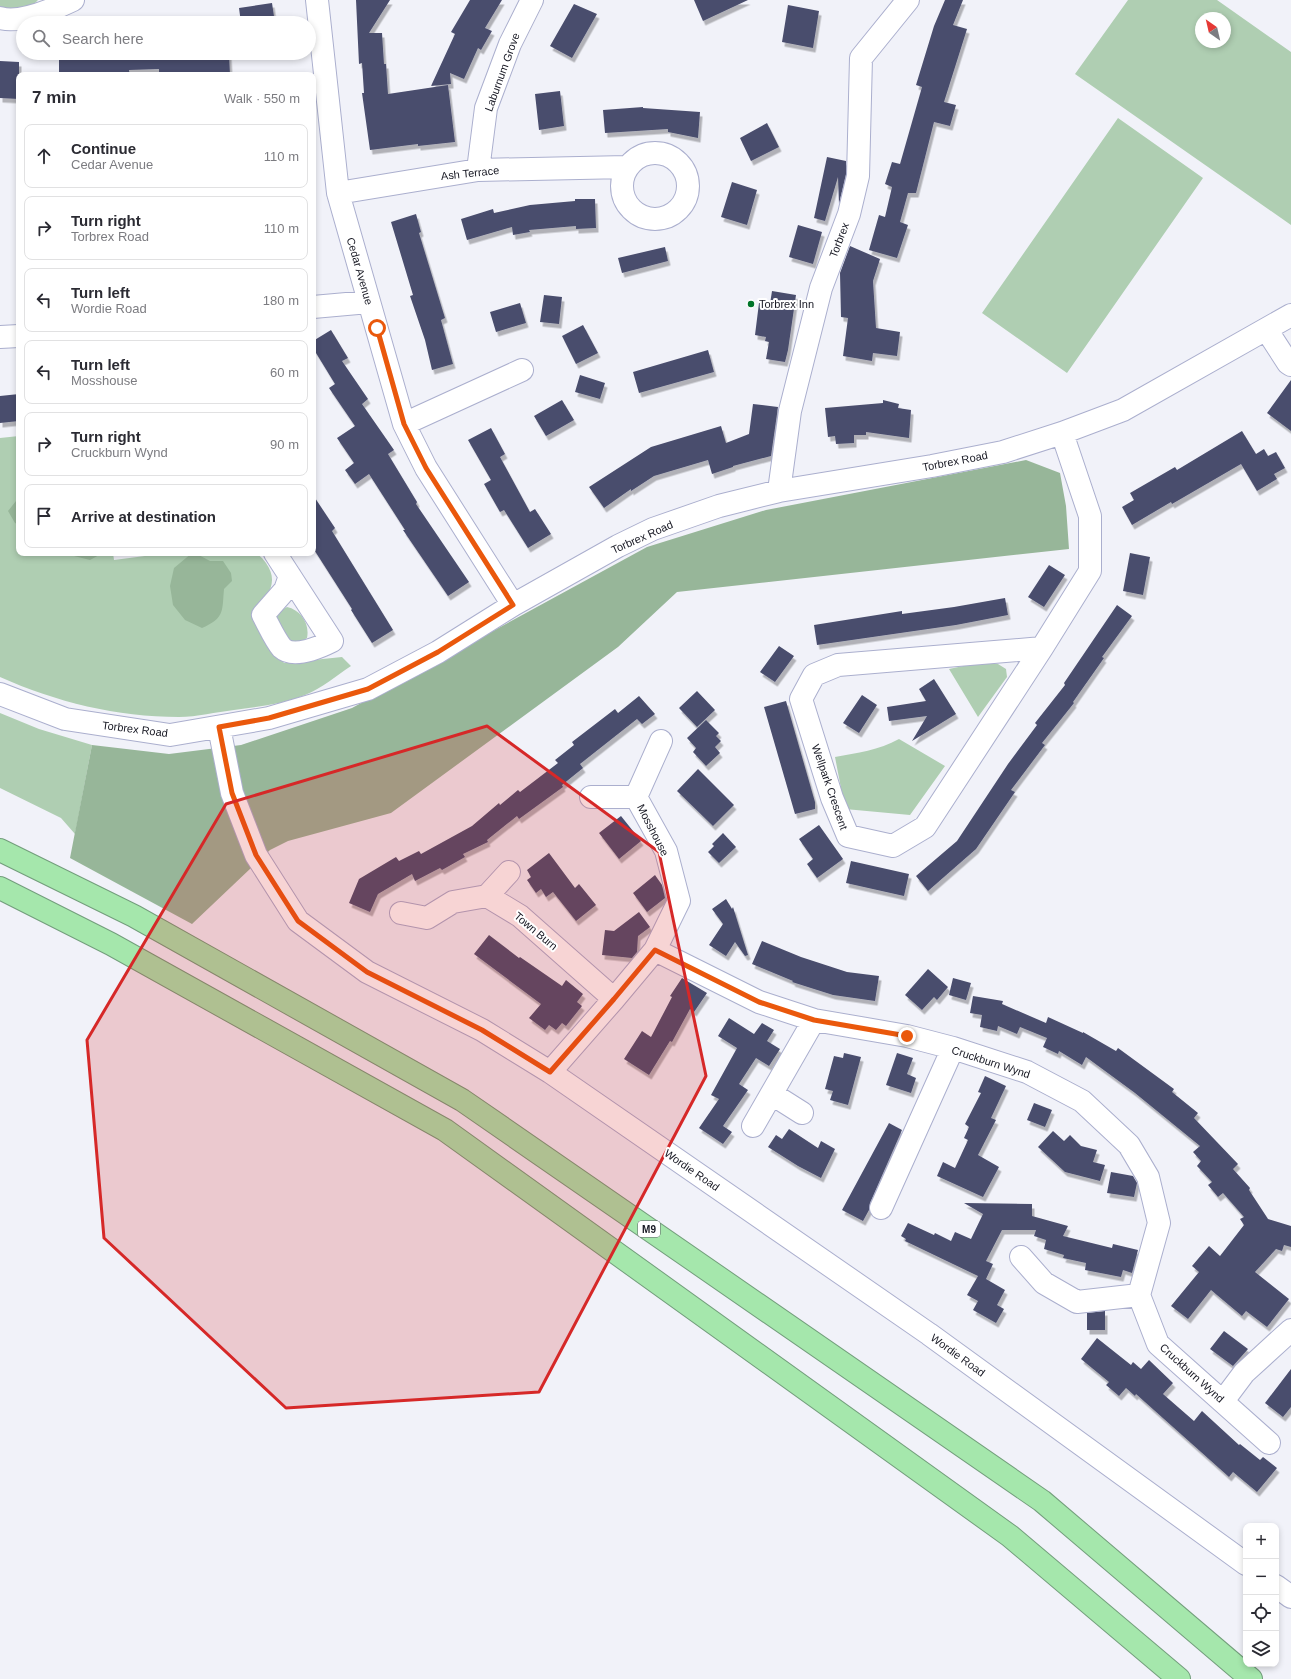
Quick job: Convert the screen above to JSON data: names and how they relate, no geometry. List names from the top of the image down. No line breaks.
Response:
{"streets":{"highway":["M9"],"street":["Laburnum Grove","Ash Terrace","Torbrex","Cedar Avenue","Torbrex Road","Wellpark Crescent","Mosshouse","Town Burn","Cruckburn Wynd","Wordie Road"]},"crossings":[["Laburnum Grove","Ash Terrace"],["Ash Terrace","Cedar Avenue"],["Torbrex","Torbrex Road"],["Cedar Avenue","Torbrex Road"],["Torbrex Road","Wellpark Crescent"],["Torbrex Road","Wordie Road"],["Mosshouse","Town Burn"],["Mosshouse","Cruckburn Wynd"],["Mosshouse","Wordie Road"]],"places":["Torbrex Inn"],"north":"top left","page":{"search":"Search here","heading":["7 min","Walk · 550 m"],"list":[["Continue","Cedar Avenue","110 m"],["Turn right","Torbrex Road","110 m"],["Turn left","Wordie Road","180 m"],["Turn left","Mosshouse","60 m"],["Turn right","Cruckburn Wynd","90 m"],"Arrive at destination"],"map_buttons":["+","−"]}}
